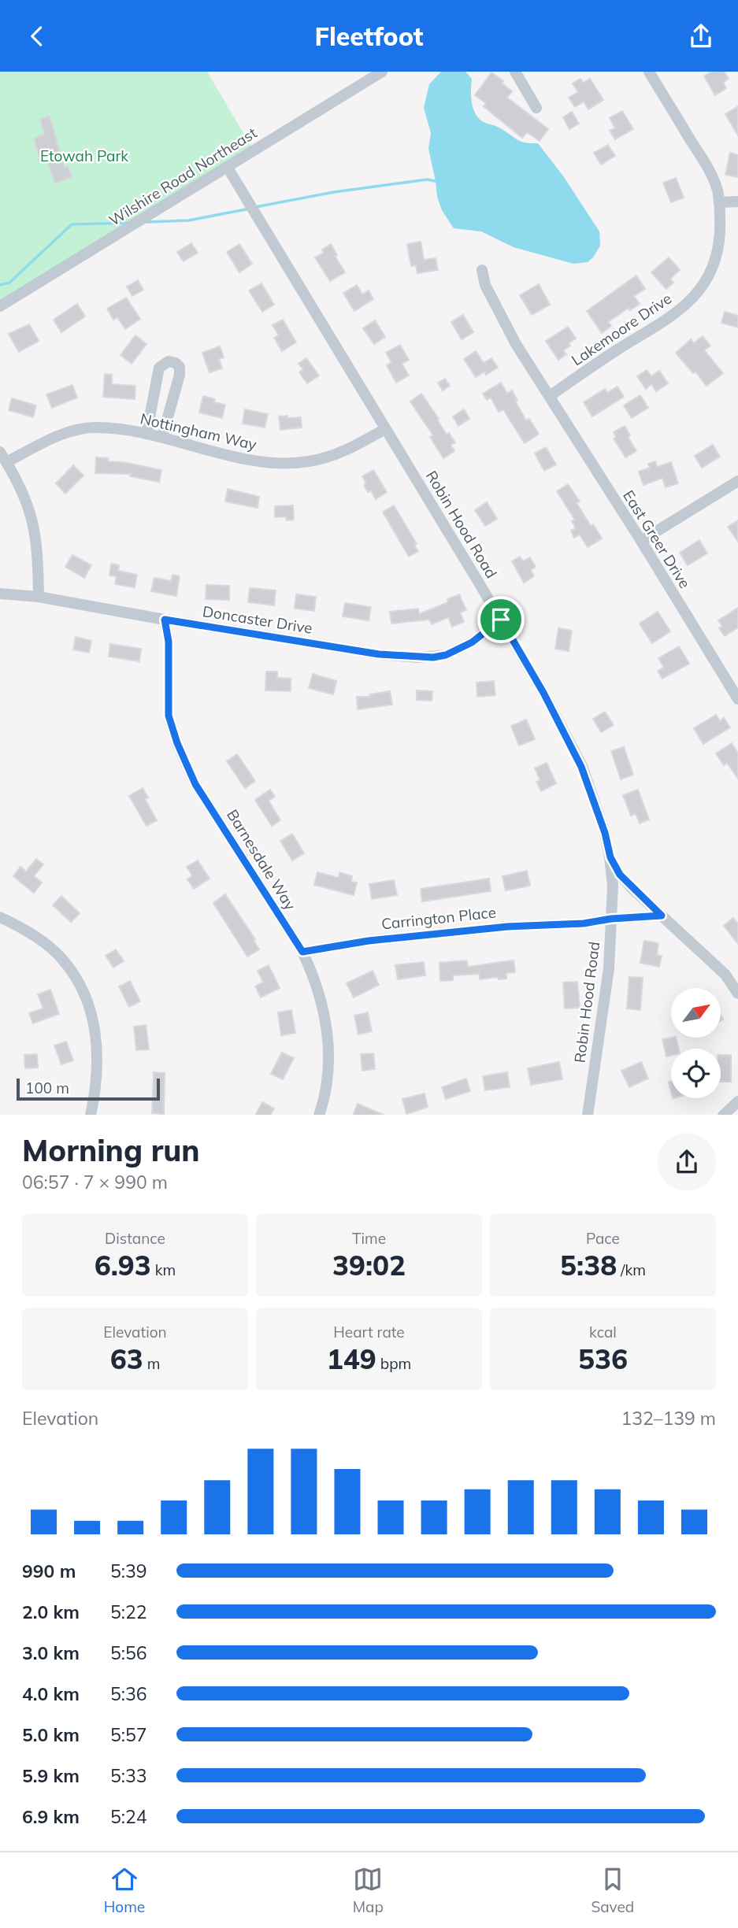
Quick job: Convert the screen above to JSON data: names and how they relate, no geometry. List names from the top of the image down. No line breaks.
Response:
{"streets":{"street":["Wilshire Road Northeast","Lakemoore Drive","Nottingham Way","Robin Hood Road","East Greer Drive","Doncaster Drive","Barnesdale Way","Carrington Place"]},"crossings":[["Wilshire Road Northeast","Robin Hood Road"],["Lakemoore Drive","East Greer Drive"],["Nottingham Way","Robin Hood Road"],["Robin Hood Road","Doncaster Drive"],["Robin Hood Road","Carrington Place"],["Doncaster Drive","Barnesdale Way"],["Barnesdale Way","Carrington Place"]],"parks":["Etowah Park"],"scale_bar":"100 m","north":"top right","page":{"header":"Fleetfoot","scale":"100 m","heading":["Morning run","06:57 · 7 × 990 m"],"stats":[["Distance","6.93 km"],["Time","39:02"],["Pace","5:38 /km"],["Elevation","63 m"],["Heart rate","149 bpm"],["kcal","536"]],"chart":["Elevation","132–139 m"],"list":[{"name":"990 m","note":"5:39"},{"name":"2.0 km","note":"5:22"},{"name":"3.0 km","note":"5:56"},{"name":"4.0 km","note":"5:36"},{"name":"5.0 km","note":"5:57"},{"name":"5.9 km","note":"5:33"},{"name":"6.9 km","note":"5:24"}],"tabs":["Home","Map","Saved"]}}
